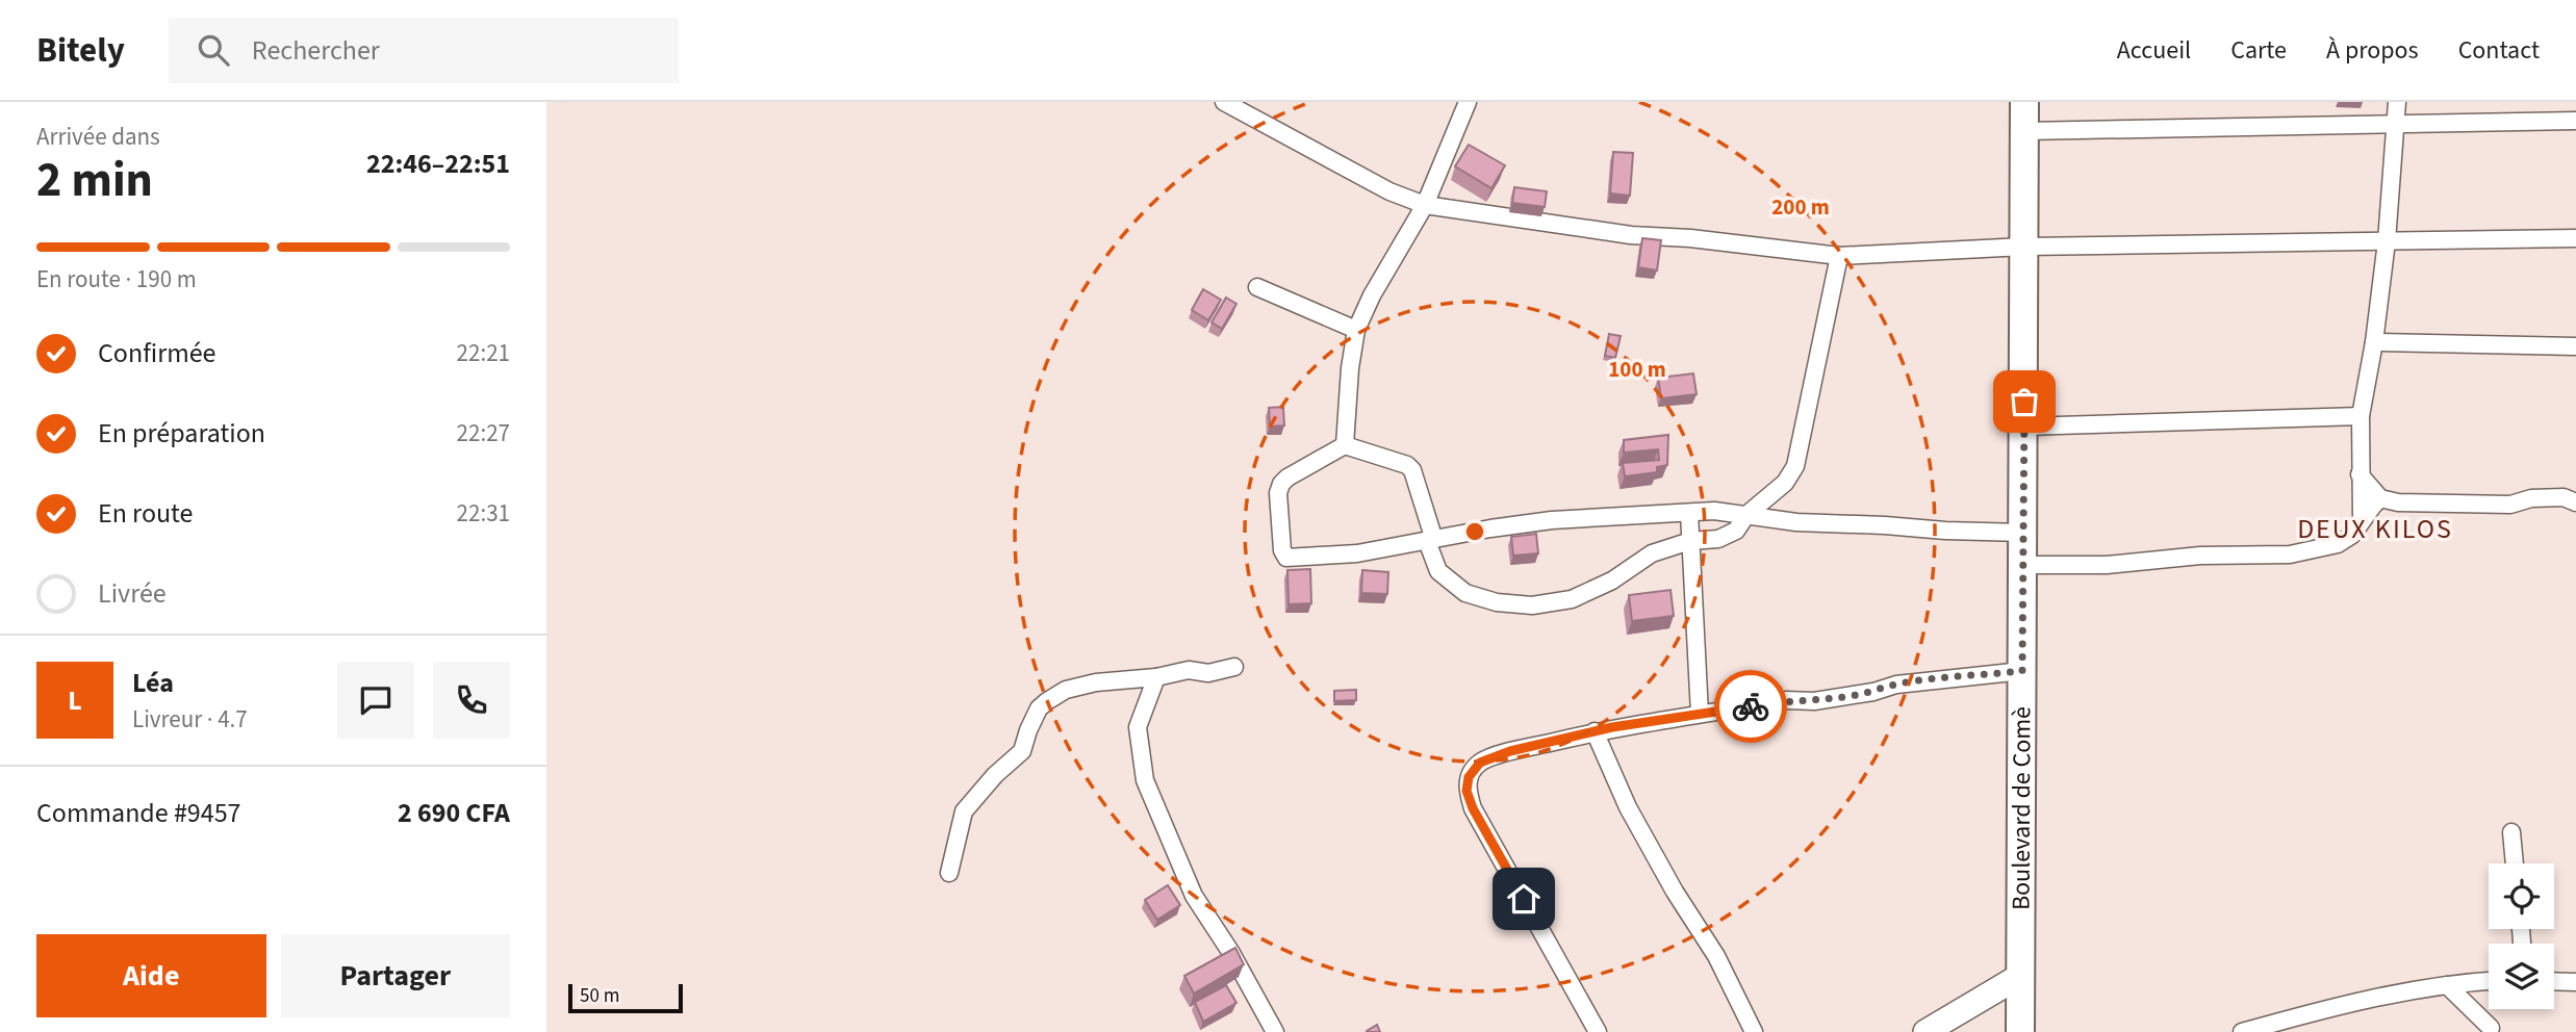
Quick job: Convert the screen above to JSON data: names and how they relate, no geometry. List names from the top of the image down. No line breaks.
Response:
{"streets":{"main road":["Boulevard de Comè"]},"districts":["DEUX KILOS"],"scale_bar":"50 m","page":{"header":"Bitely","search":"Rechercher","nav":["Accueil","Carte","À propos","Contact"],"heading":["2 min","Arrivée dans","22:46–22:51"],"panel":["Léa","Livreur · 4.7","Commande #9457","2 690 CFA"],"bar":"En route · 190 m","list":[["Confirmée","22:21"],["En préparation","22:27"],["En route","22:31"],"Livrée"],"round":"L","buttons":["Aide","Partager"],"scale":"50 m"},"rings":["200 m","100 m"]}
